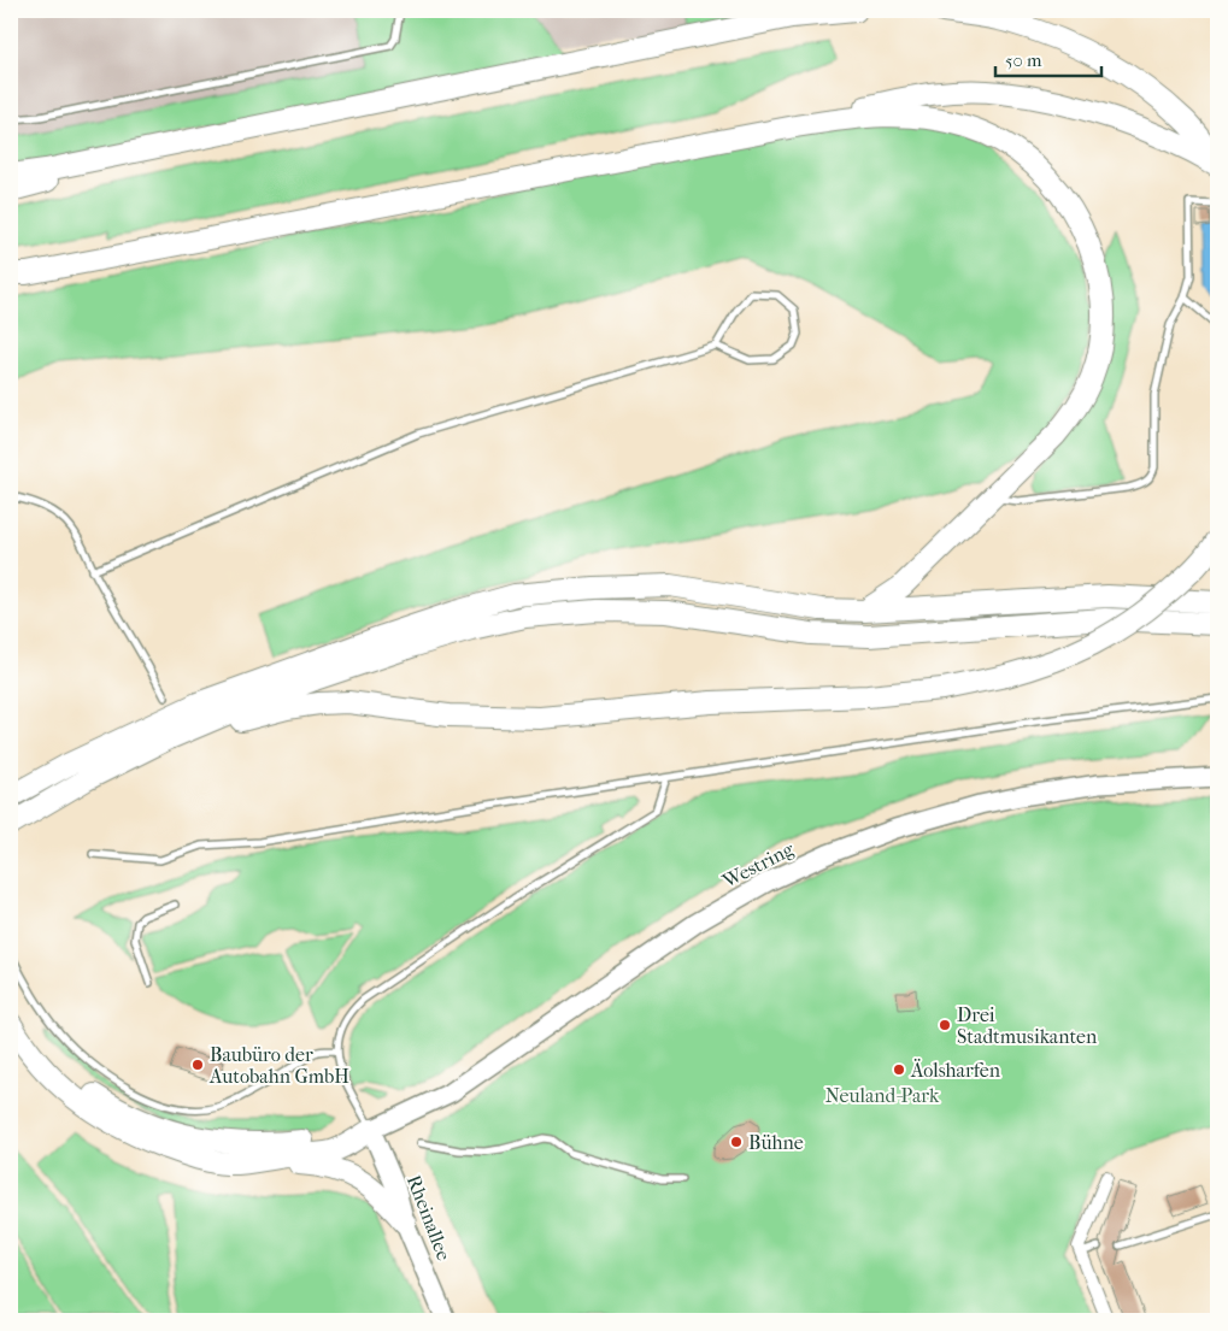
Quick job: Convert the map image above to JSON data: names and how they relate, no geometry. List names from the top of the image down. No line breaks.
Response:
{"streets":{"main road":["Westring","Rheinallee"]},"crossings":[["Westring","Rheinallee"]],"parks":["Neuland-Park"],"places":["Drei Stadtmusikanten","Baubüro der Autobahn GmbH","Äolsharfen","Bühne"],"scale_bar":"50 m"}
